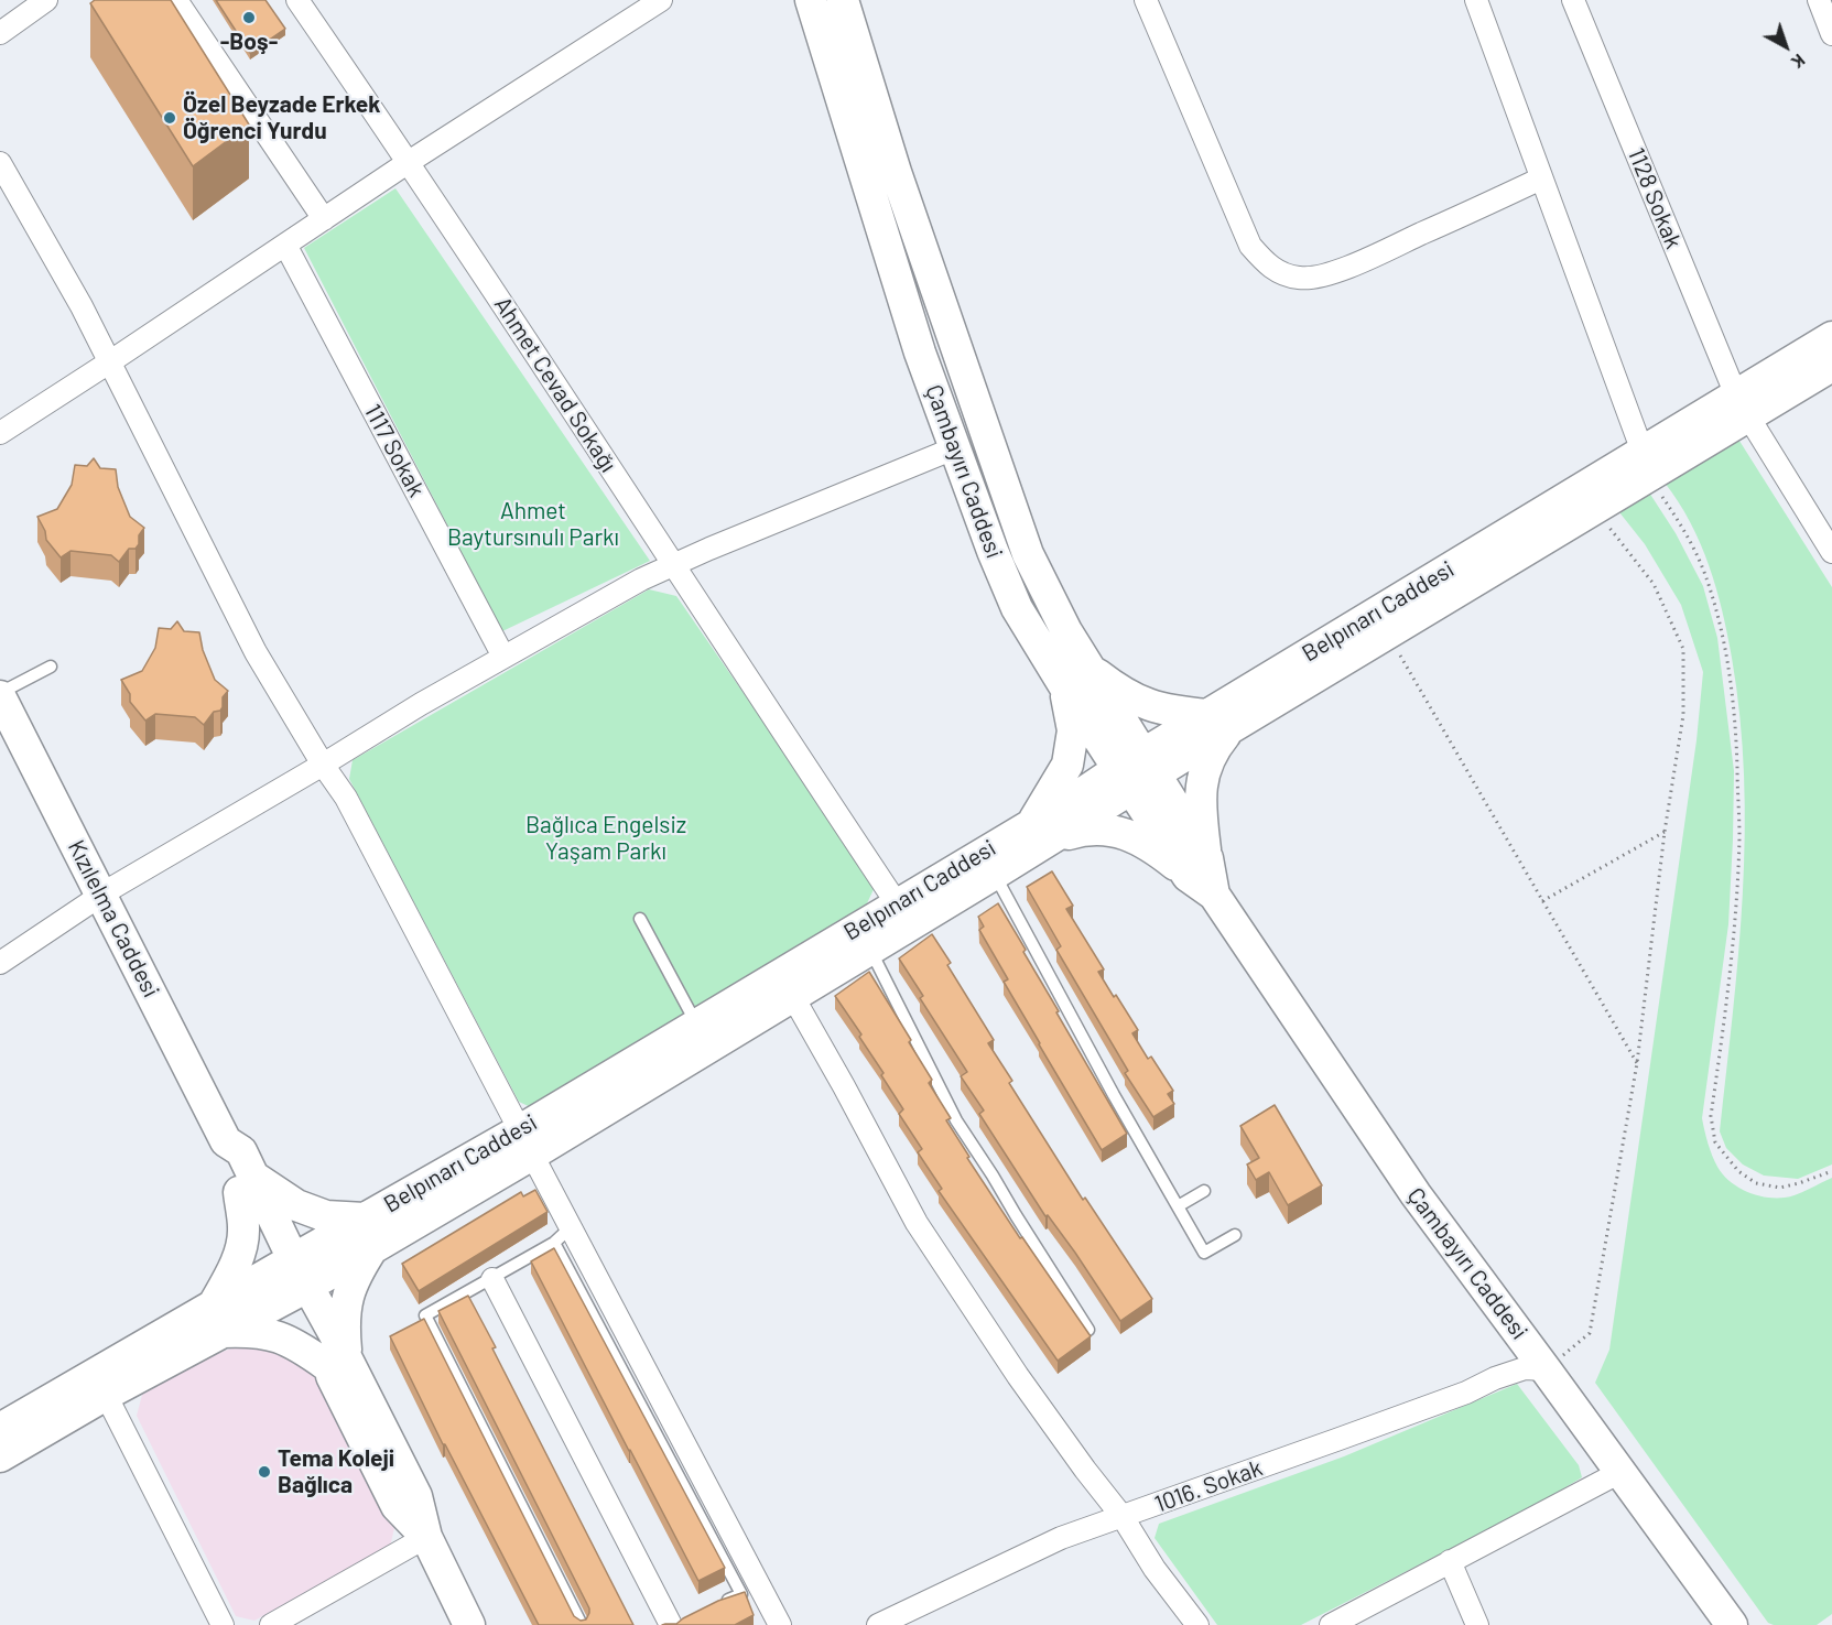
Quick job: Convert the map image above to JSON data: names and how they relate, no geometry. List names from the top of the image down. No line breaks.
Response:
{"streets":{"street":["1128 Sokak","Ahmet Cevad Sokağı","1117 Sokak","Çambayırı Caddesi","Belpınarı Caddesi","Kızılelma Caddesi","1016. Sokak"]},"crossings":[["1128 Sokak","Belpınarı Caddesi"],["Ahmet Cevad Sokağı","Belpınarı Caddesi"],["Çambayırı Caddesi","Belpınarı Caddesi"],["Çambayırı Caddesi","1016. Sokak"],["Belpınarı Caddesi","Kızılelma Caddesi"]],"parks":["Ahmet Baytursınulı Parkı","Bağlıca Engelsiz Yaşam Parkı"],"places":["-Boş-","Özel Beyzade Erkek Öğrenci Yurdu","Tema Koleji Bağlıca"],"north":"bottom right"}
